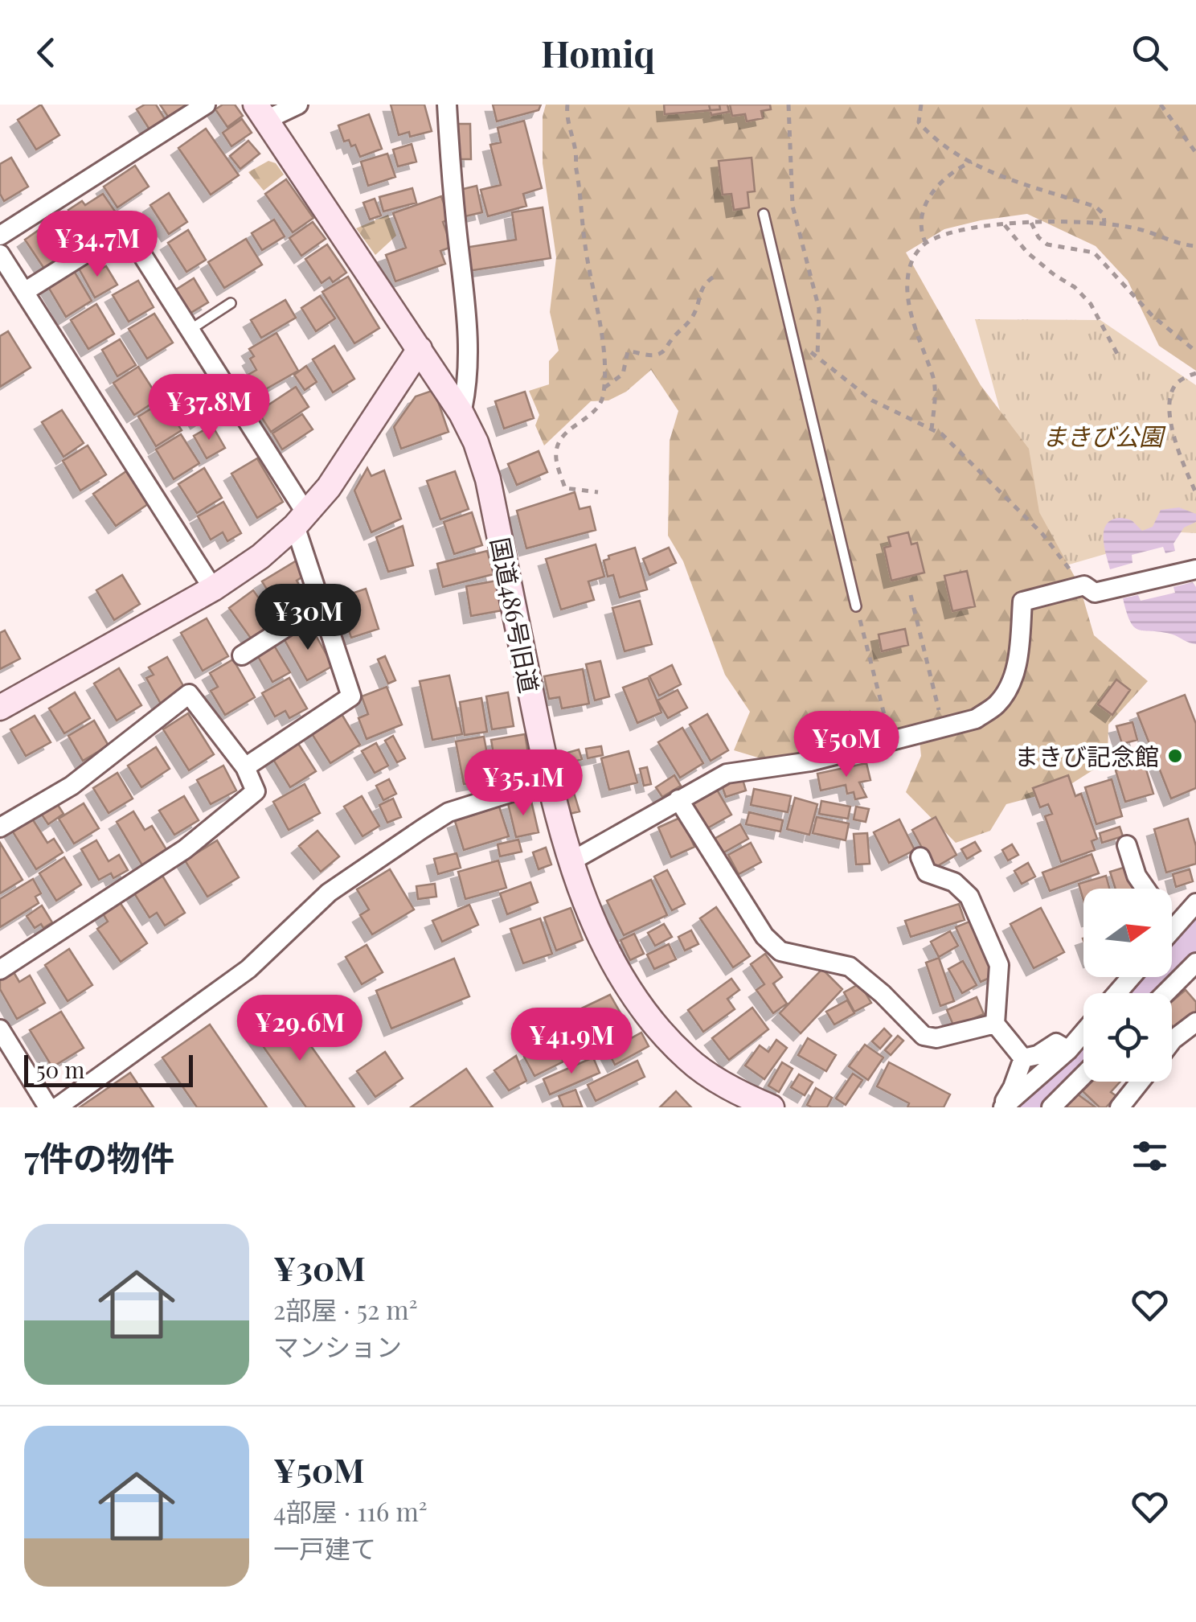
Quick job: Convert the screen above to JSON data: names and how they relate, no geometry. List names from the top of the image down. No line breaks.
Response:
{"streets":{"street":["国道486号旧道"]},"parks":["まきび公園"],"places":["まきび記念館"],"scale_bar":"50 m","north":"right","page":{"header":"Homiq","price":["¥34.7M","¥37.8M","¥30M","¥50M","¥35.1M","¥29.6M","¥41.9M"],"scale":"50 m","heading":"7件の物件","list":[{"name":"¥30M","note":"2部屋 · 52 m² · マンション"},{"name":"¥50M","note":"4部屋 · 116 m² · 一戸建て"}]}}
